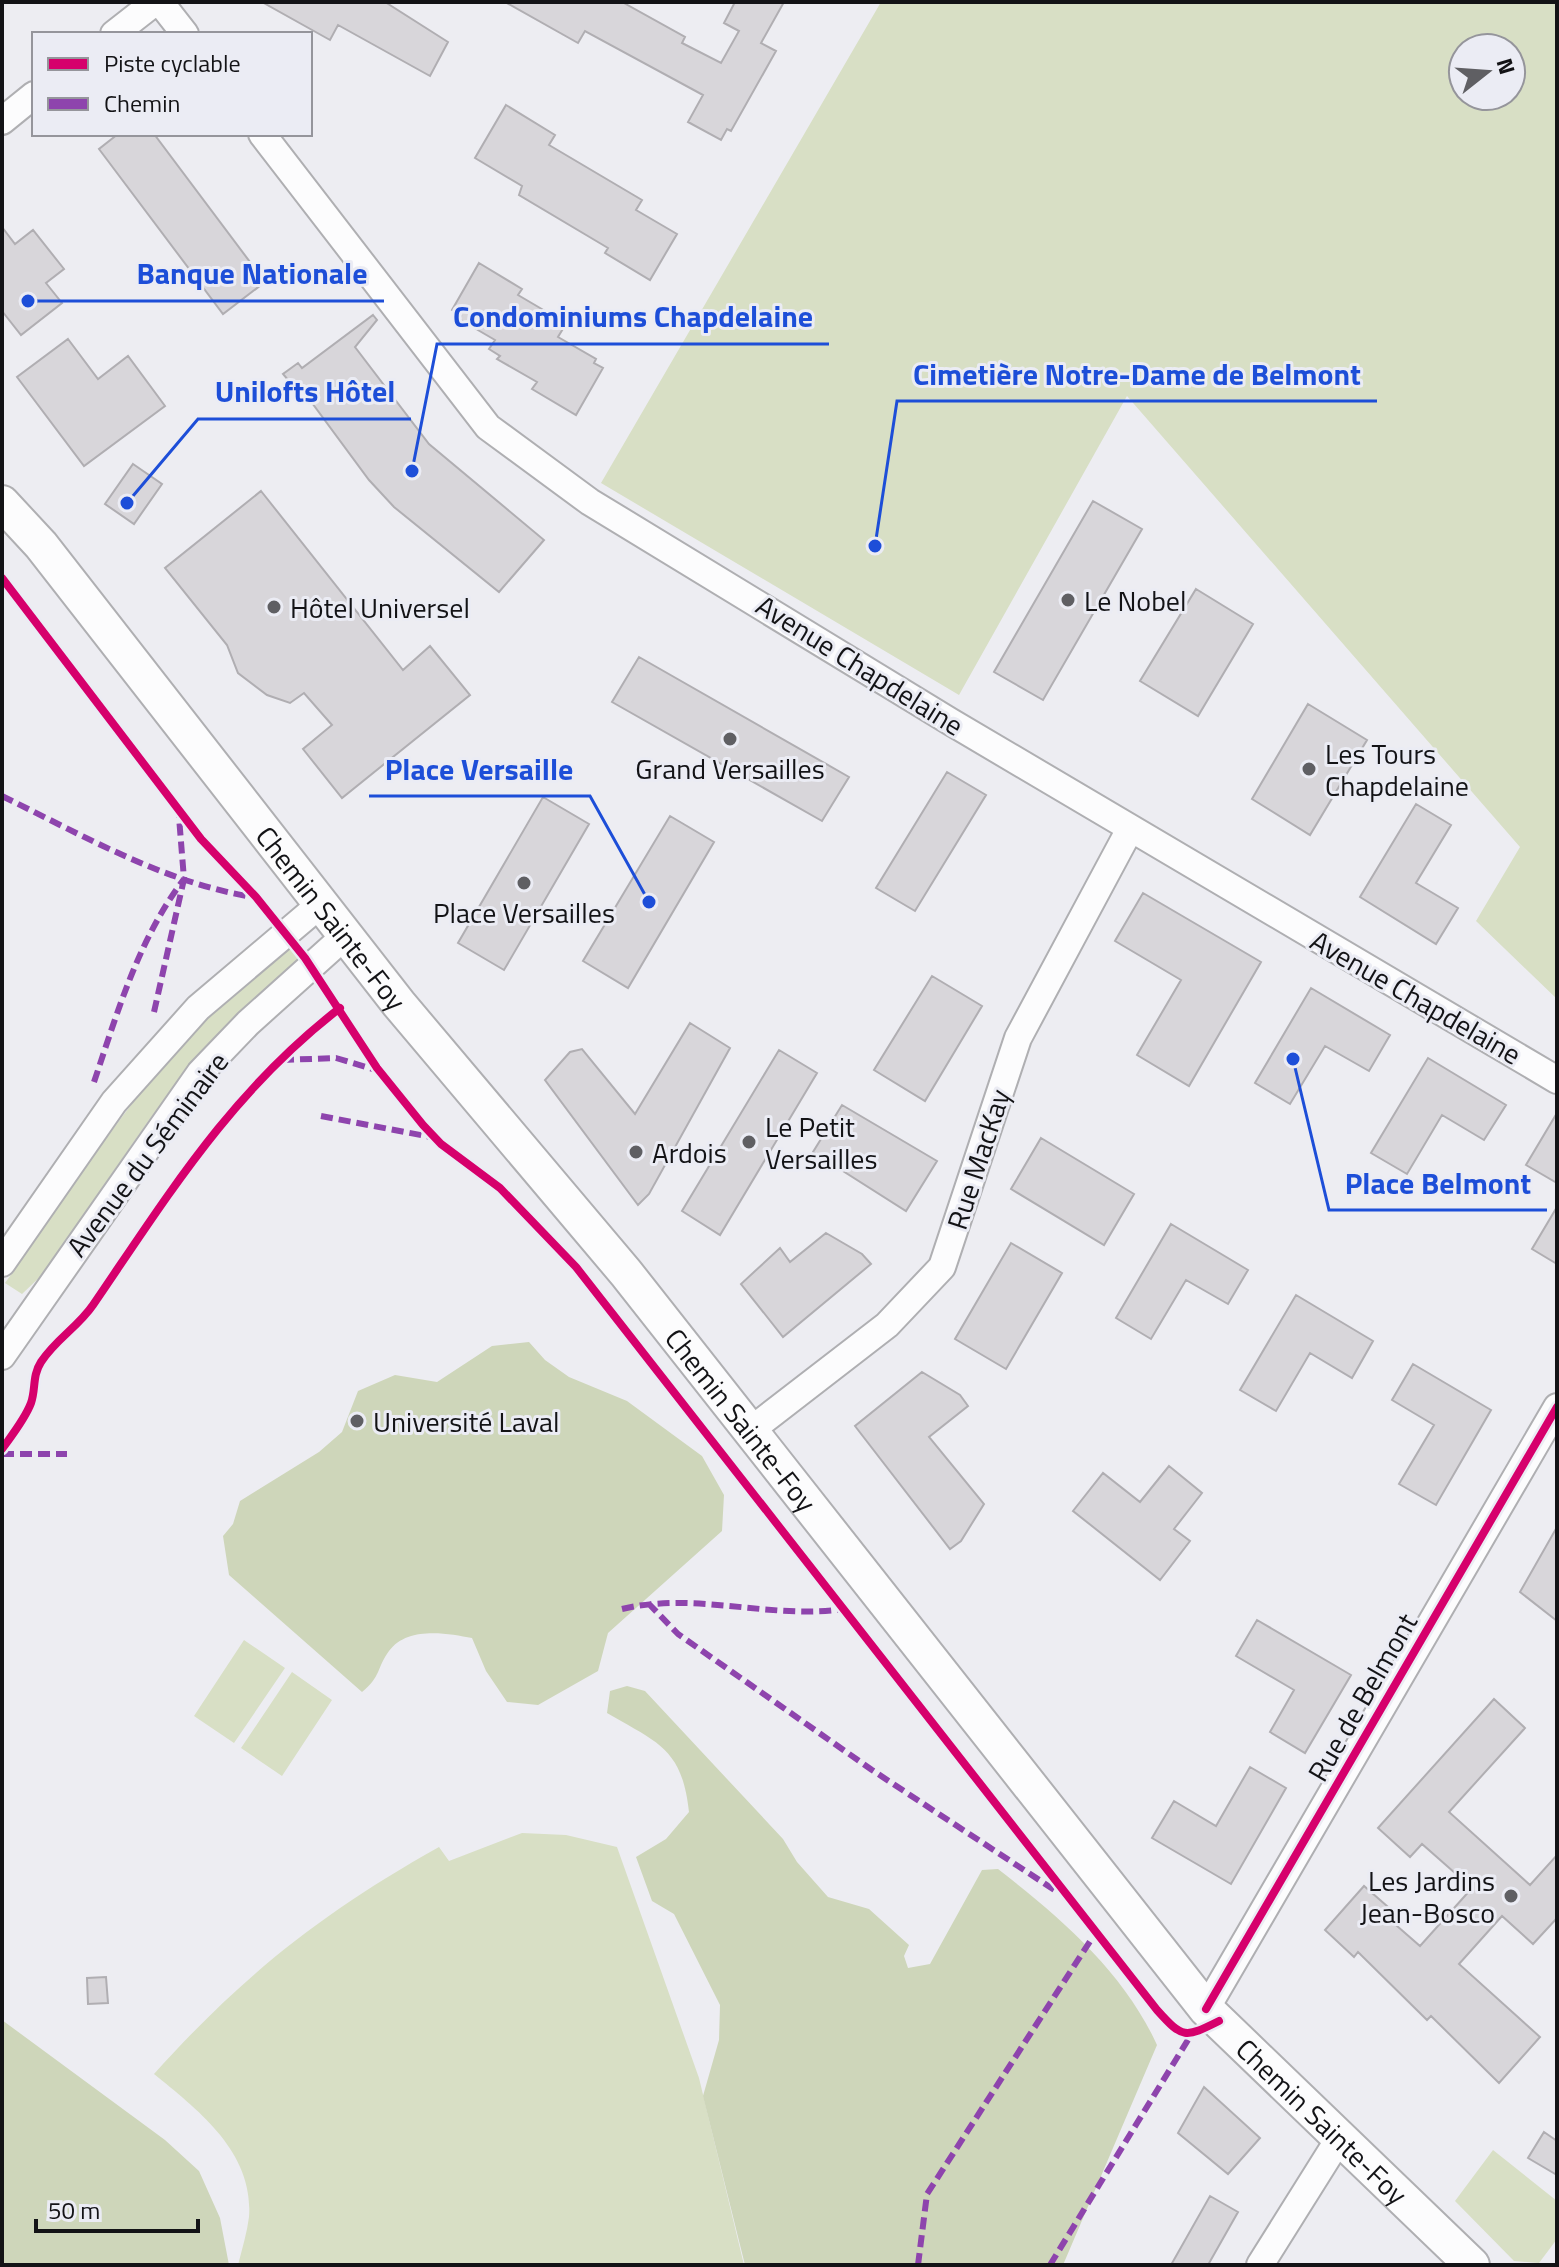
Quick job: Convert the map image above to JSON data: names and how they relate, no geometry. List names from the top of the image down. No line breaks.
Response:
{"streets":{"main road":["Chemin Sainte-Foy"],"street":["Avenue Chapdelaine","Avenue du Séminaire","Rue MacKay","Rue de Belmont"]},"crossings":[["Avenue Chapdelaine","Rue MacKay"],["Chemin Sainte-Foy","Avenue du Séminaire"],["Chemin Sainte-Foy","Rue MacKay"],["Chemin Sainte-Foy","Rue de Belmont"]],"places":["Banque Nationale","Condominiums Chapdelaine","Unilofts Hôtel","Cimetière Notre-Dame de Belmont","Le Nobel","Hôtel Universel","Grand Versailles","Les Tours Chapdelaine","Place Versailles","Place Versaille","Place Belmont","Le Petit Versailles","Ardois","Université Laval","Les Jardins Jean-Bosco"],"legend":["Piste cyclable","Chemin"],"scale_bar":"50 m","north":"right"}
